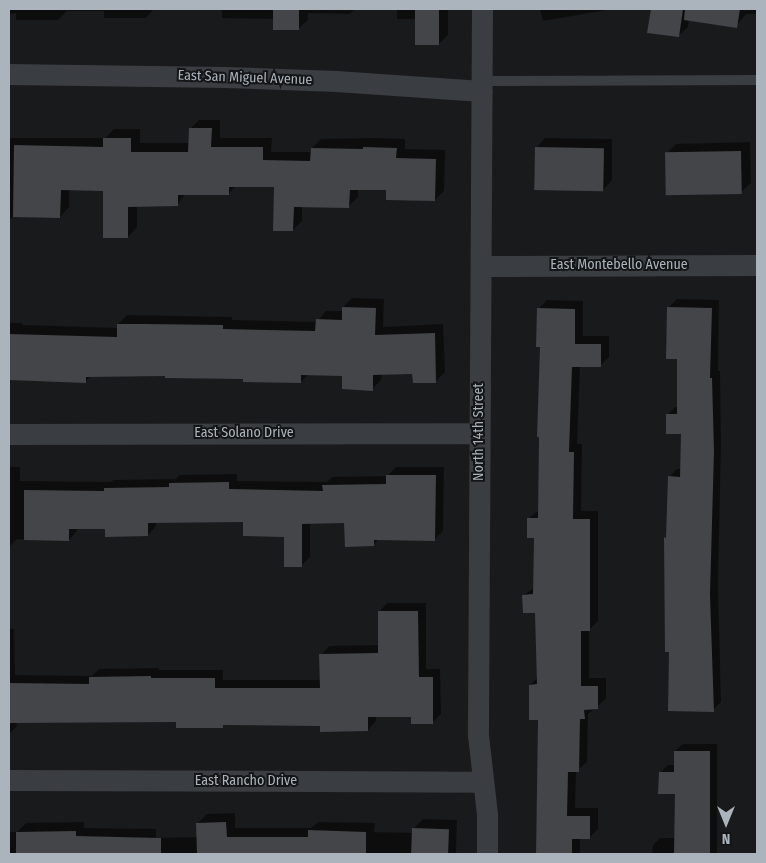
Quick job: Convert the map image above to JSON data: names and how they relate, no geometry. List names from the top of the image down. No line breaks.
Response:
{"streets":{"street":["East San Miguel Avenue","East Montebello Avenue","North 14th Street","East Solano Drive","East Rancho Drive"]},"crossings":[["East San Miguel Avenue","North 14th Street"],["East Montebello Avenue","North 14th Street"],["North 14th Street","East Solano Drive"],["North 14th Street","East Rancho Drive"]],"north":"bottom"}
